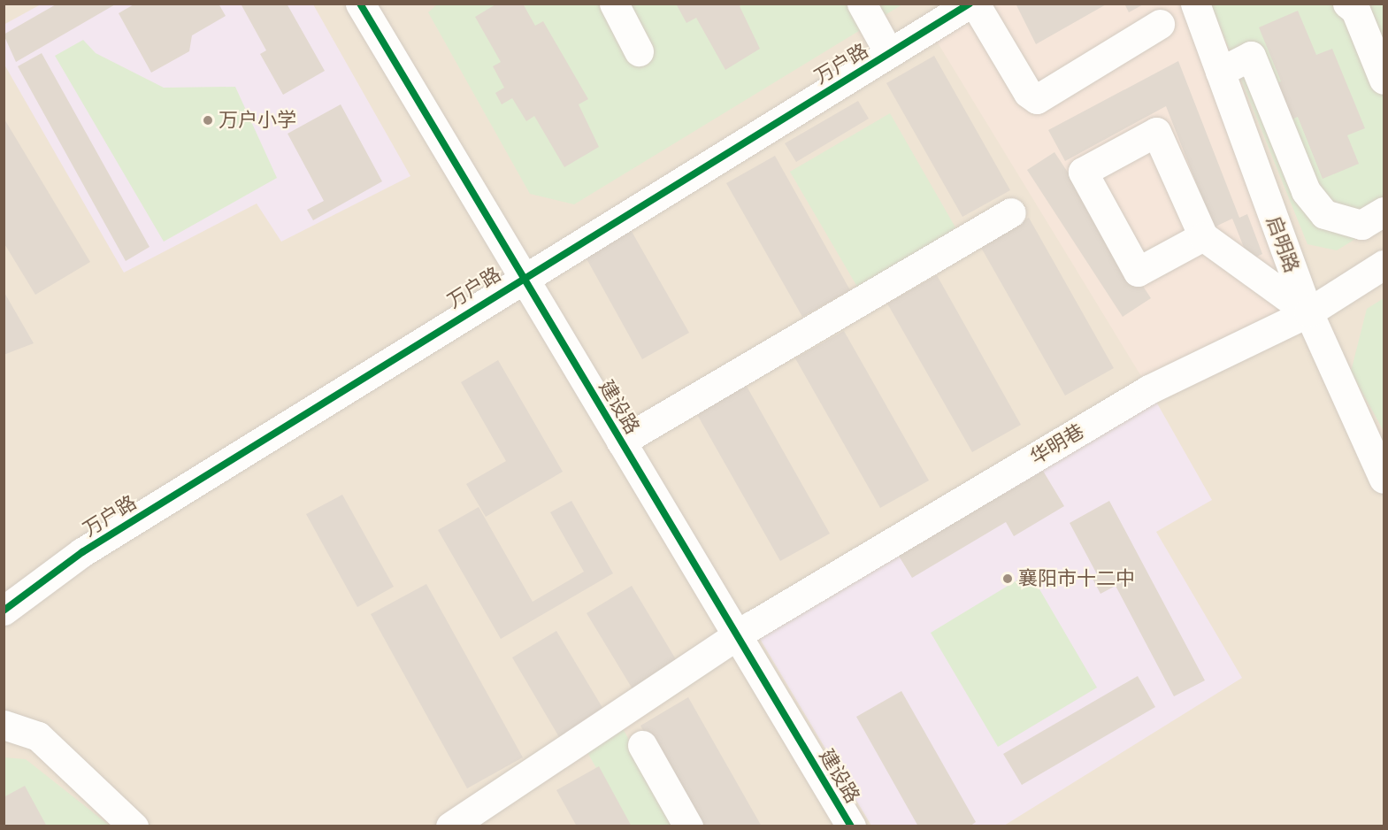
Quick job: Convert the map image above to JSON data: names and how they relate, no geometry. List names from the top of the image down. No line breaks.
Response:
{"streets":{"street":["万户路","启明路","建设路","华明巷"]},"crossings":[["万户路","建设路"],["启明路","华明巷"],["建设路","华明巷"]],"places":["万户小学","襄阳市十二中"]}
